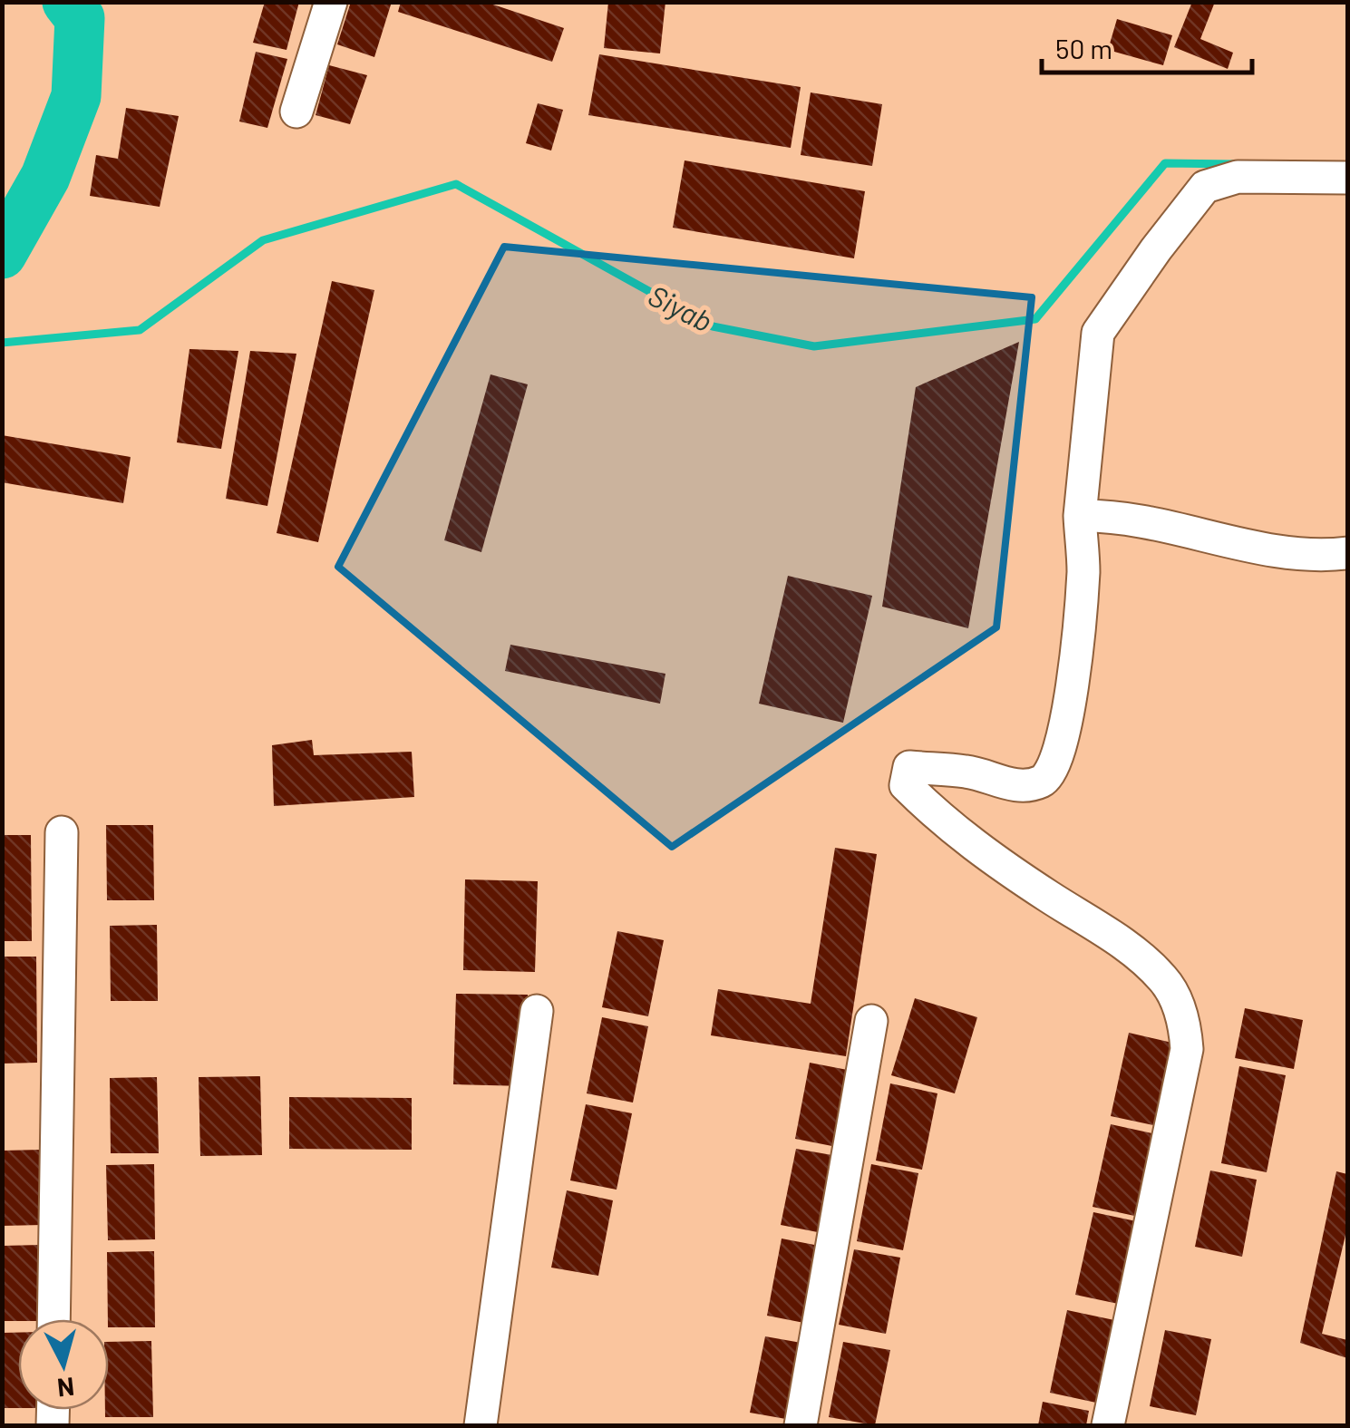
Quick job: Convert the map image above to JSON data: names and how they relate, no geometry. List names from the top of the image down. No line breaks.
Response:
{"water":["Siyab"],"scale_bar":"50 m","north":"bottom"}
